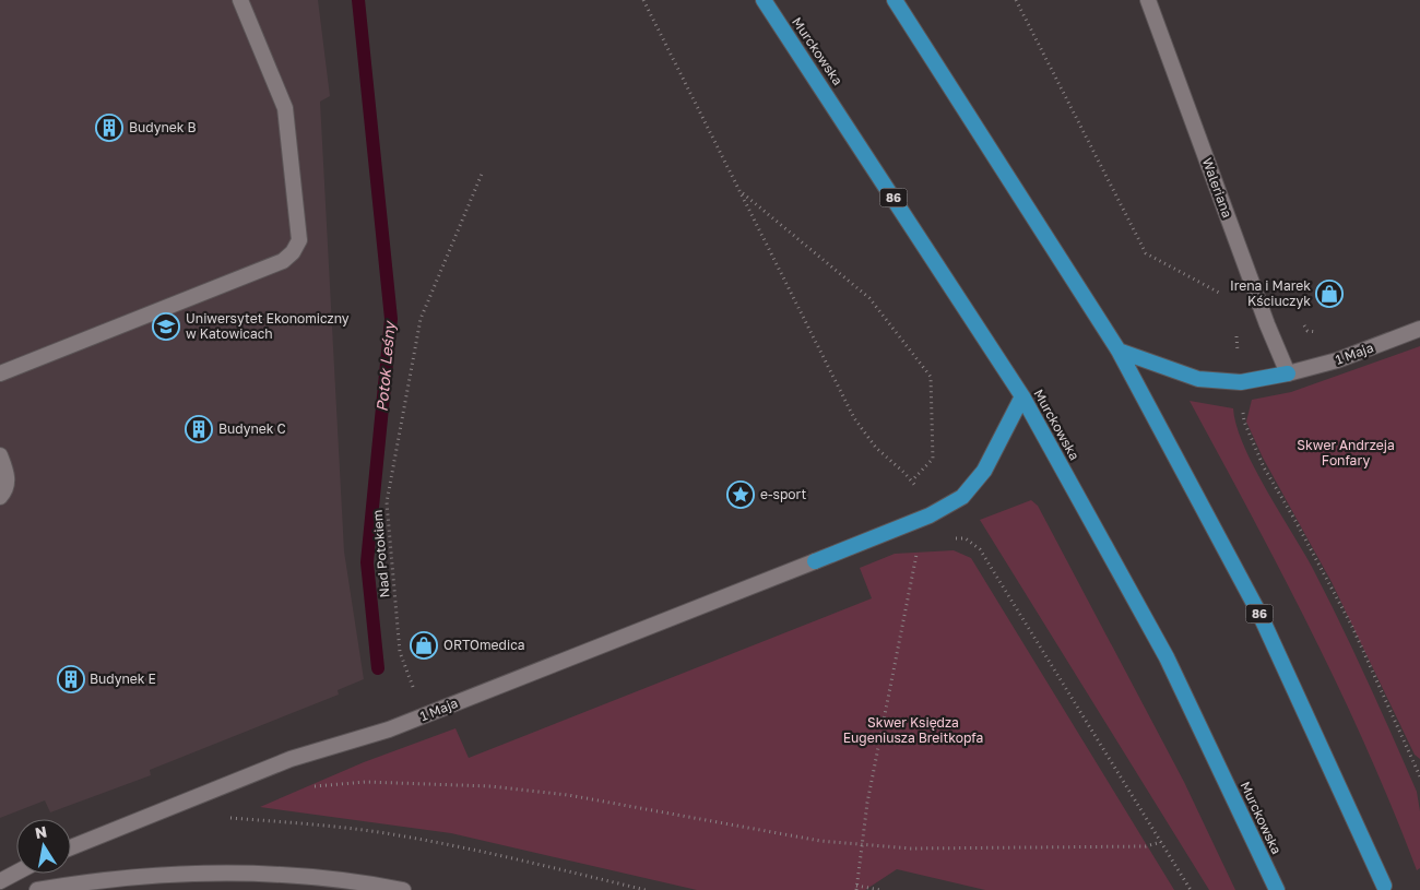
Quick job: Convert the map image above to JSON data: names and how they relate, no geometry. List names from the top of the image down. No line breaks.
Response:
{"streets":{"highway":["Murckowska","86"],"street":["Waleriana","1 Maja"],"path":["Nad Potokiem"]},"crossings":[["Waleriana","1 Maja"],["1 Maja","Nad Potokiem"]],"water":["Potok Leśny"],"parks":["Skwer Andrzeja Fonfary","Skwer Księdza Eugeniusza Breitkopfa"],"places":{"building":["Budynek B","Budynek C","Budynek E"],"shop":["Irena i Marek Kściuczyk","ORTOmedica"],"school or university":["Uniwersytet Ekonomiczny w Katowicach"],"place":["e-sport"]},"north":"top"}
